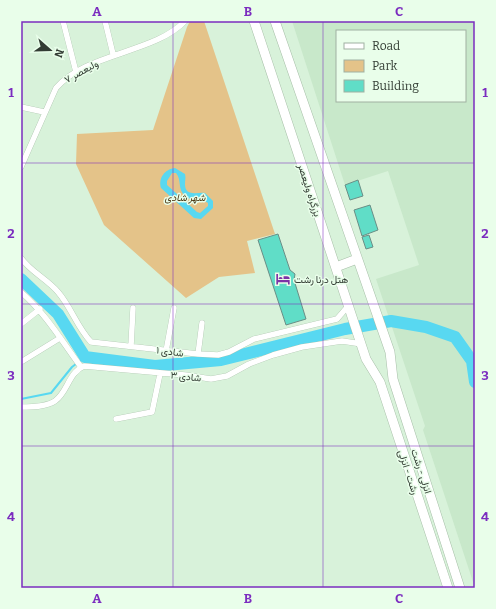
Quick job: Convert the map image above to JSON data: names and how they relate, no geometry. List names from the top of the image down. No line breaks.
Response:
{"streets":{"highway":["بزرگراه ولیعصر","انزلی - رشت","رشت - انزلی"],"street":["ولیعصر ۷","شادی ۱","شادی ۳"]},"crossings":[["بزرگراه ولیعصر","شادی ۱"],["بزرگراه ولیعصر","شادی ۳"],["بزرگراه ولیعصر","رشت - انزلی"]],"parks":["شهر شادی"],"places":{"hotel":["هتل درنا رشت"]},"legend":["Road","Park","Building"],"north":"right","grid":{"columns":["A","B","C"],"rows":["1","2","3","4"]}}
